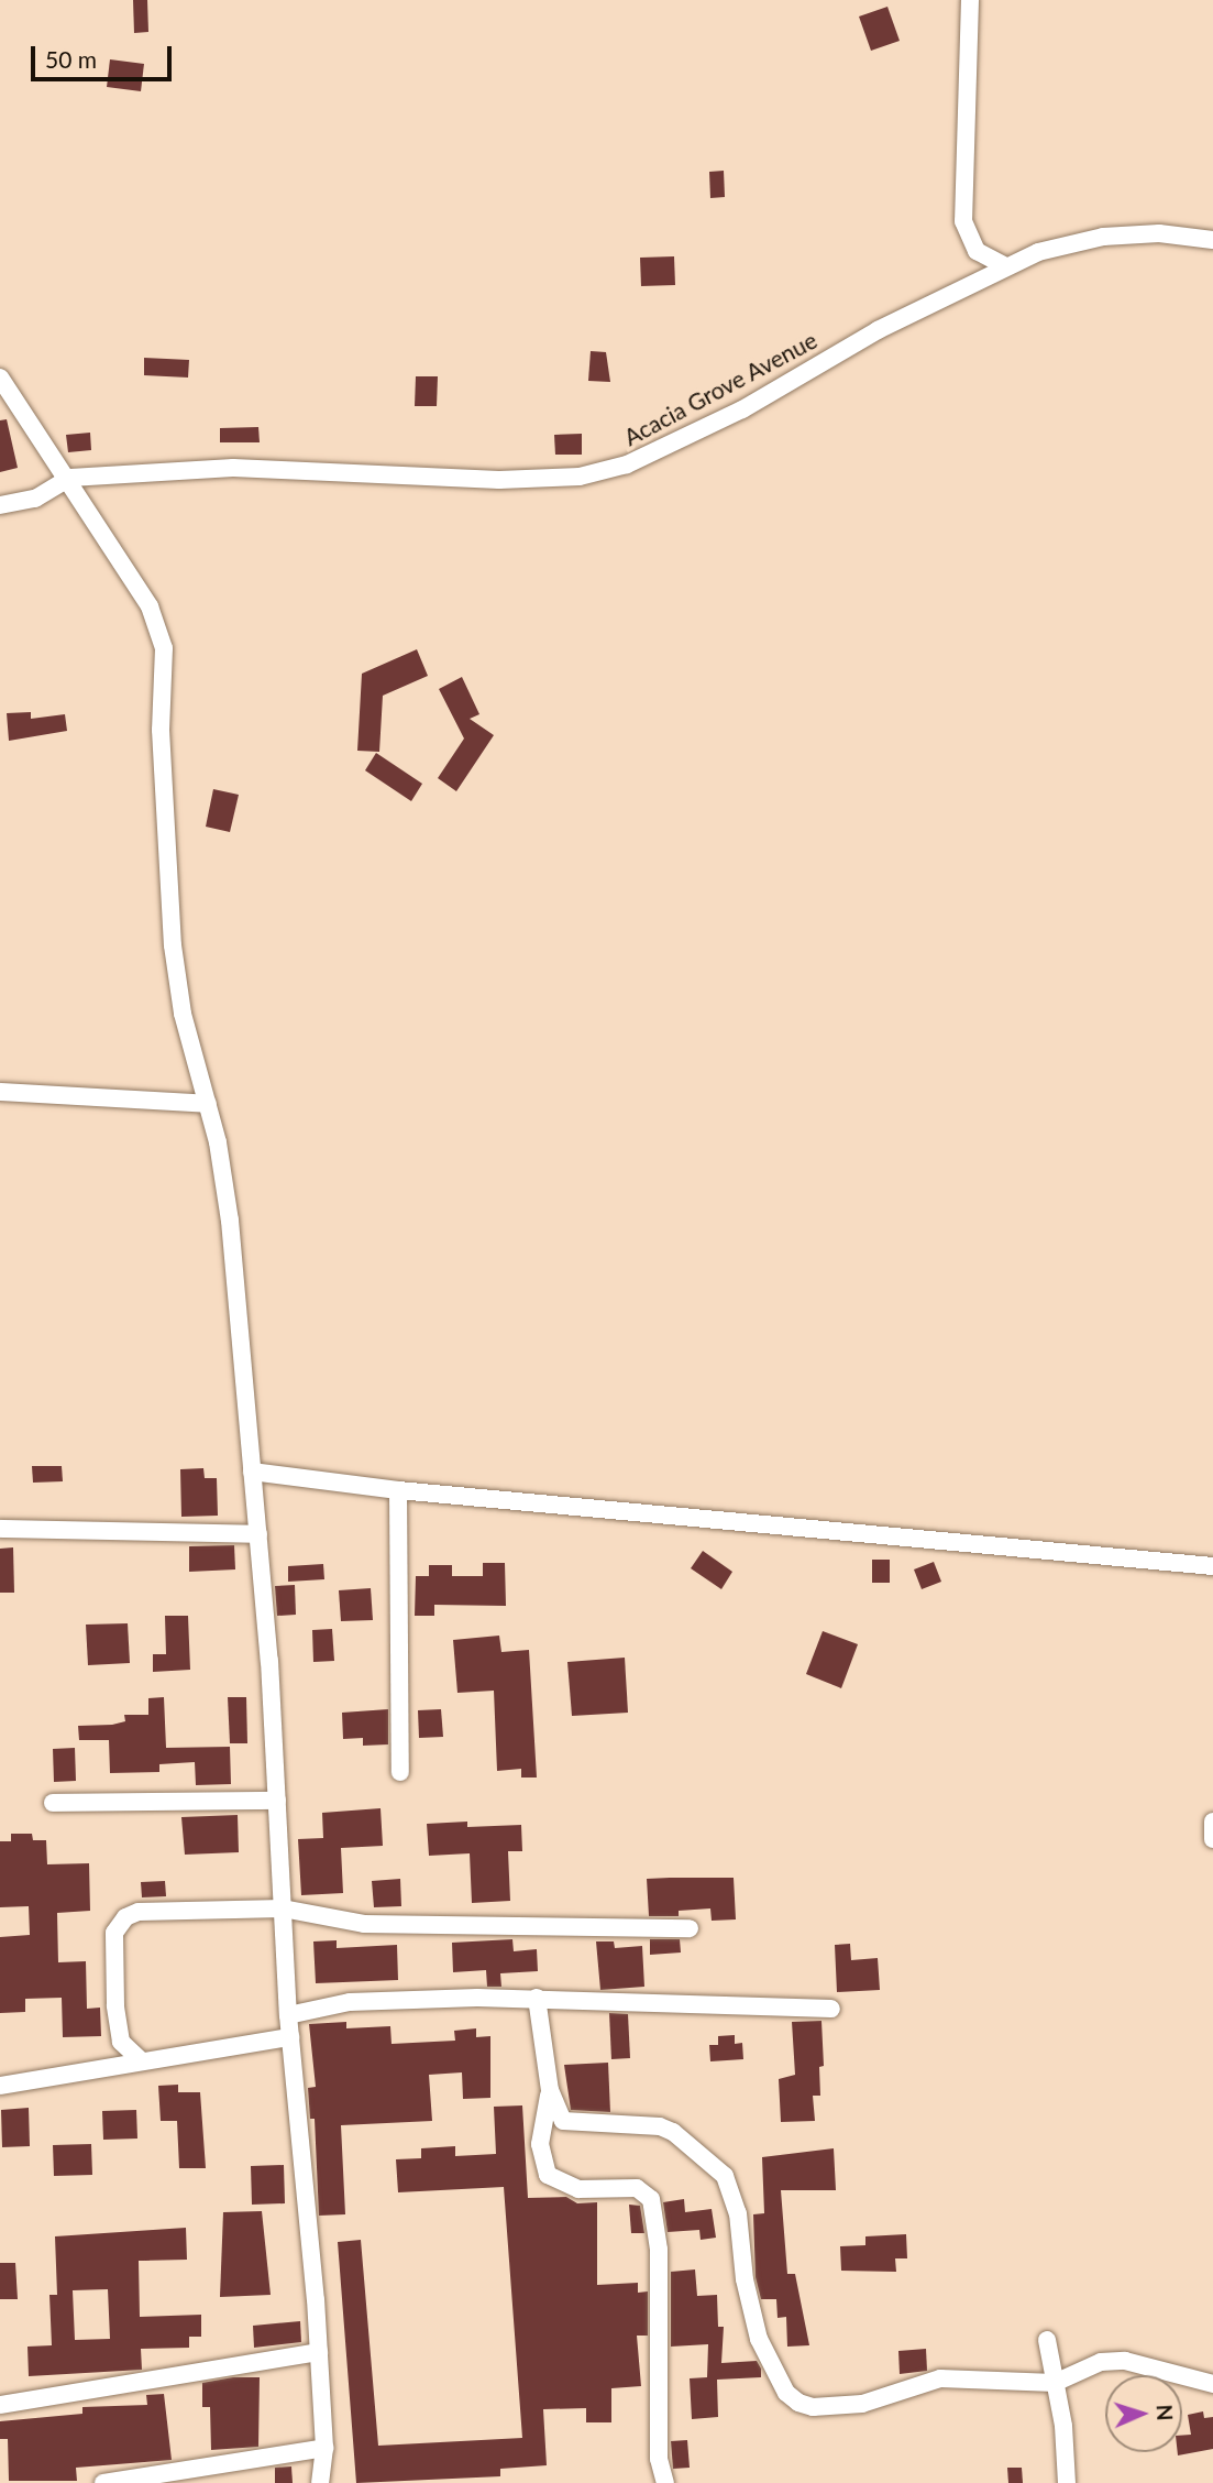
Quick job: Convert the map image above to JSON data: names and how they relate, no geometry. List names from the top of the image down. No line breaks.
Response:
{"streets":{"street":["Acacia Grove Avenue"]},"scale_bar":"50 m","north":"right"}
